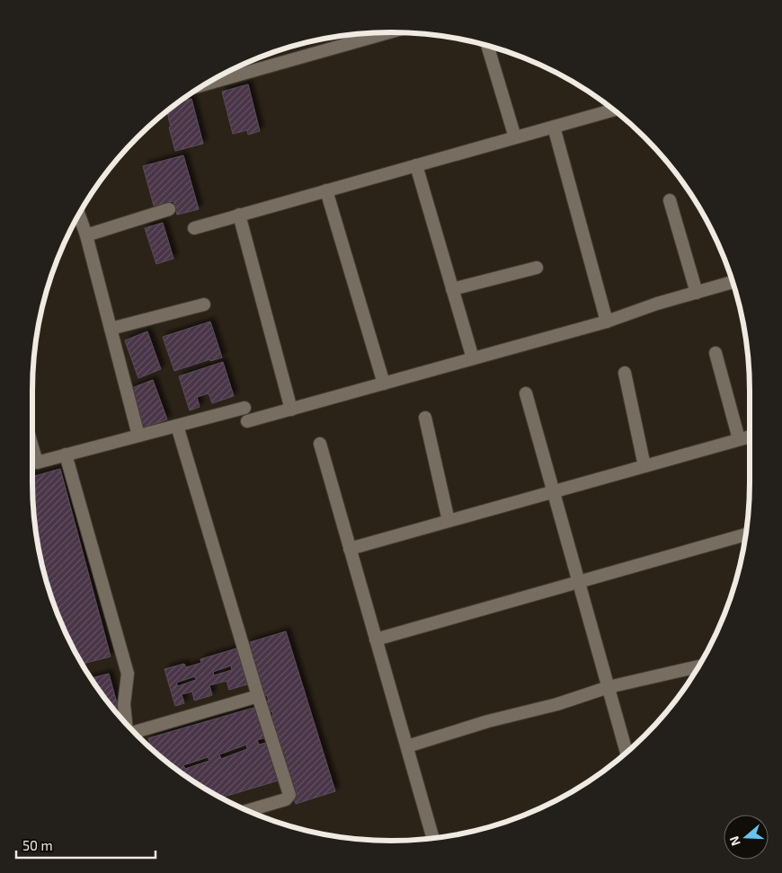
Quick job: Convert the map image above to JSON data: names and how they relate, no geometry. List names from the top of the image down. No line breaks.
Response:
{"scale_bar":"50 m","north":"left"}
